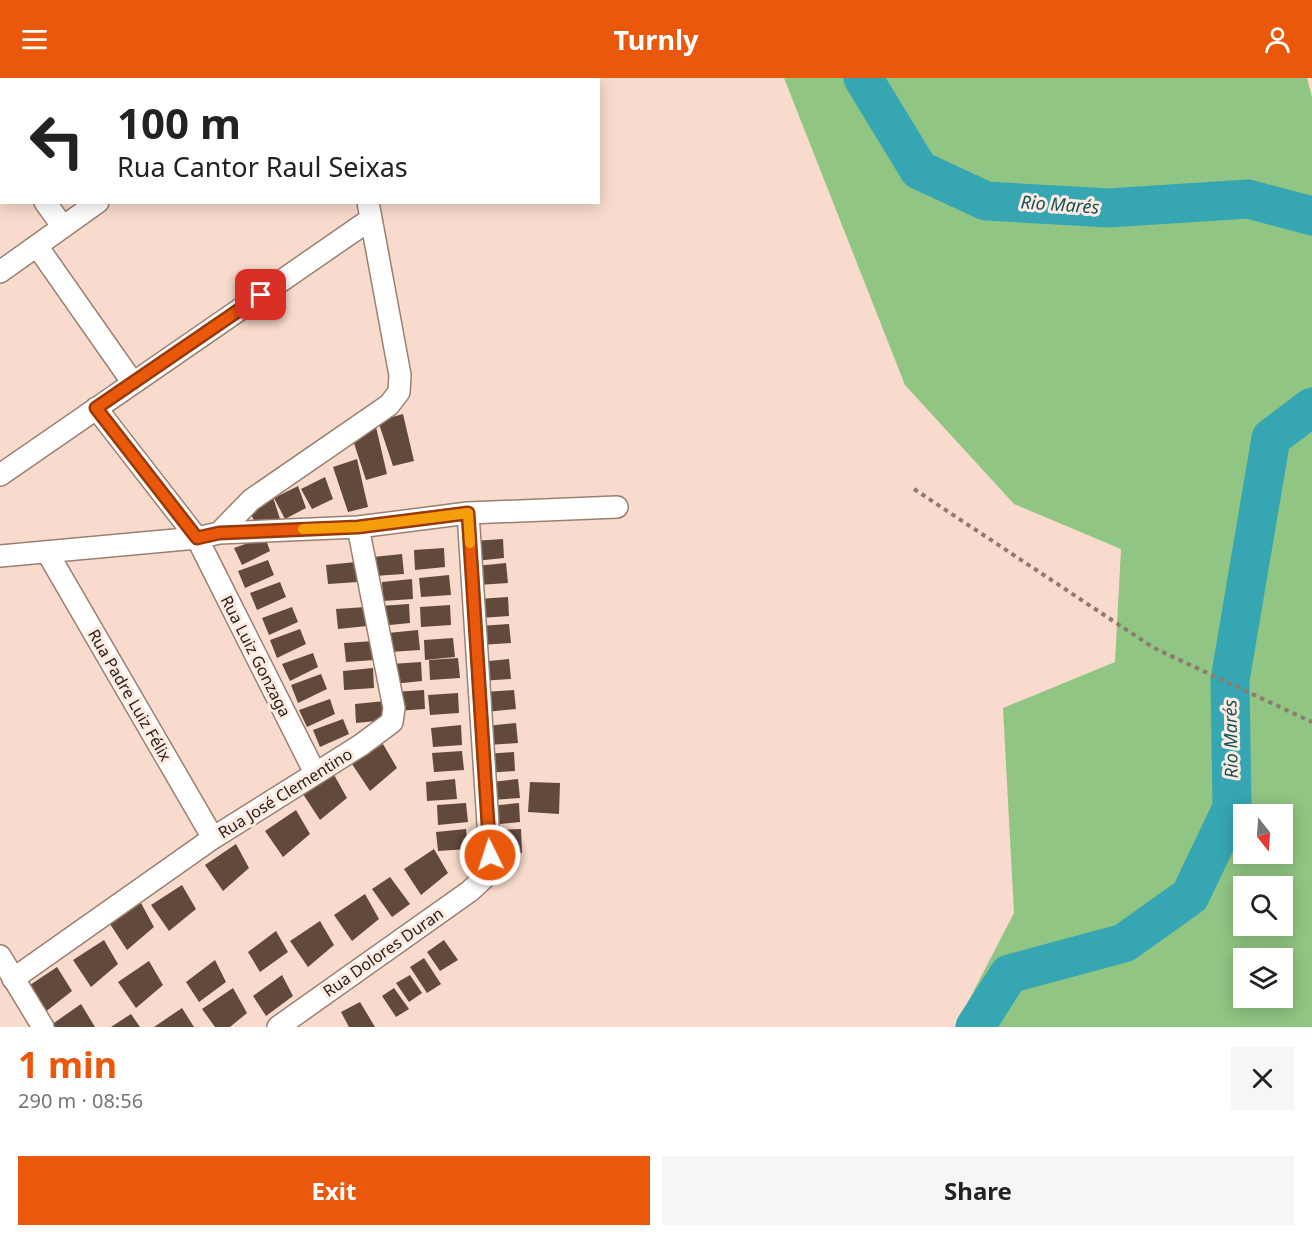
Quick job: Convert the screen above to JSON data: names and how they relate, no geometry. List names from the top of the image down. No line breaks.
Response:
{"streets":{"street":["Rua Luiz Gonzaga","Rua Padre Luiz Félix","Rua José Clementino","Rua Dolores Duran"]},"crossings":[["Rua Luiz Gonzaga","Rua José Clementino"],["Rua Padre Luiz Félix","Rua José Clementino"]],"water":["Rio Marés"],"north":"bottom","page":{"header":"Turnly","turn":["100 m","Rua Cantor Raul Seixas"],"heading":["1 min","290 m · 08:56"],"buttons":["Exit","Share"]}}
